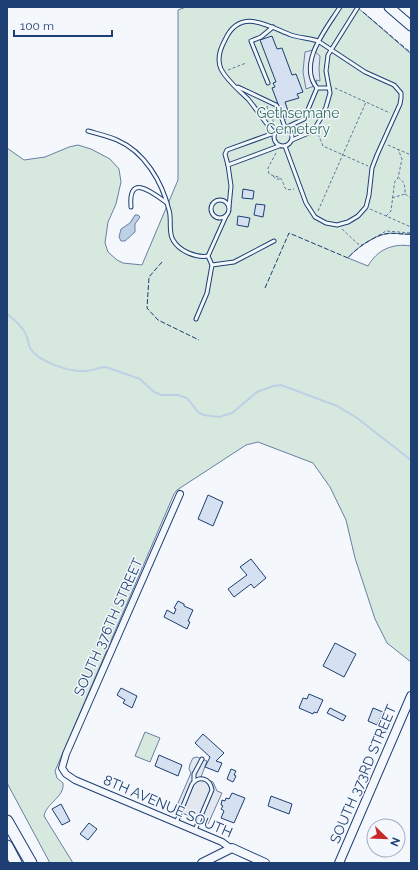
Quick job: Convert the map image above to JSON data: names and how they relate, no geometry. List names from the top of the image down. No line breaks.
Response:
{"streets":{"street":["SOUTH 376TH STREET","SOUTH 373RD STREET","8TH AVENUE SOUTH"]},"crossings":[["SOUTH 376TH STREET","8TH AVENUE SOUTH"]],"parks":["Gethsemane Cemetery"],"scale_bar":"100 m","north":"bottom right"}
